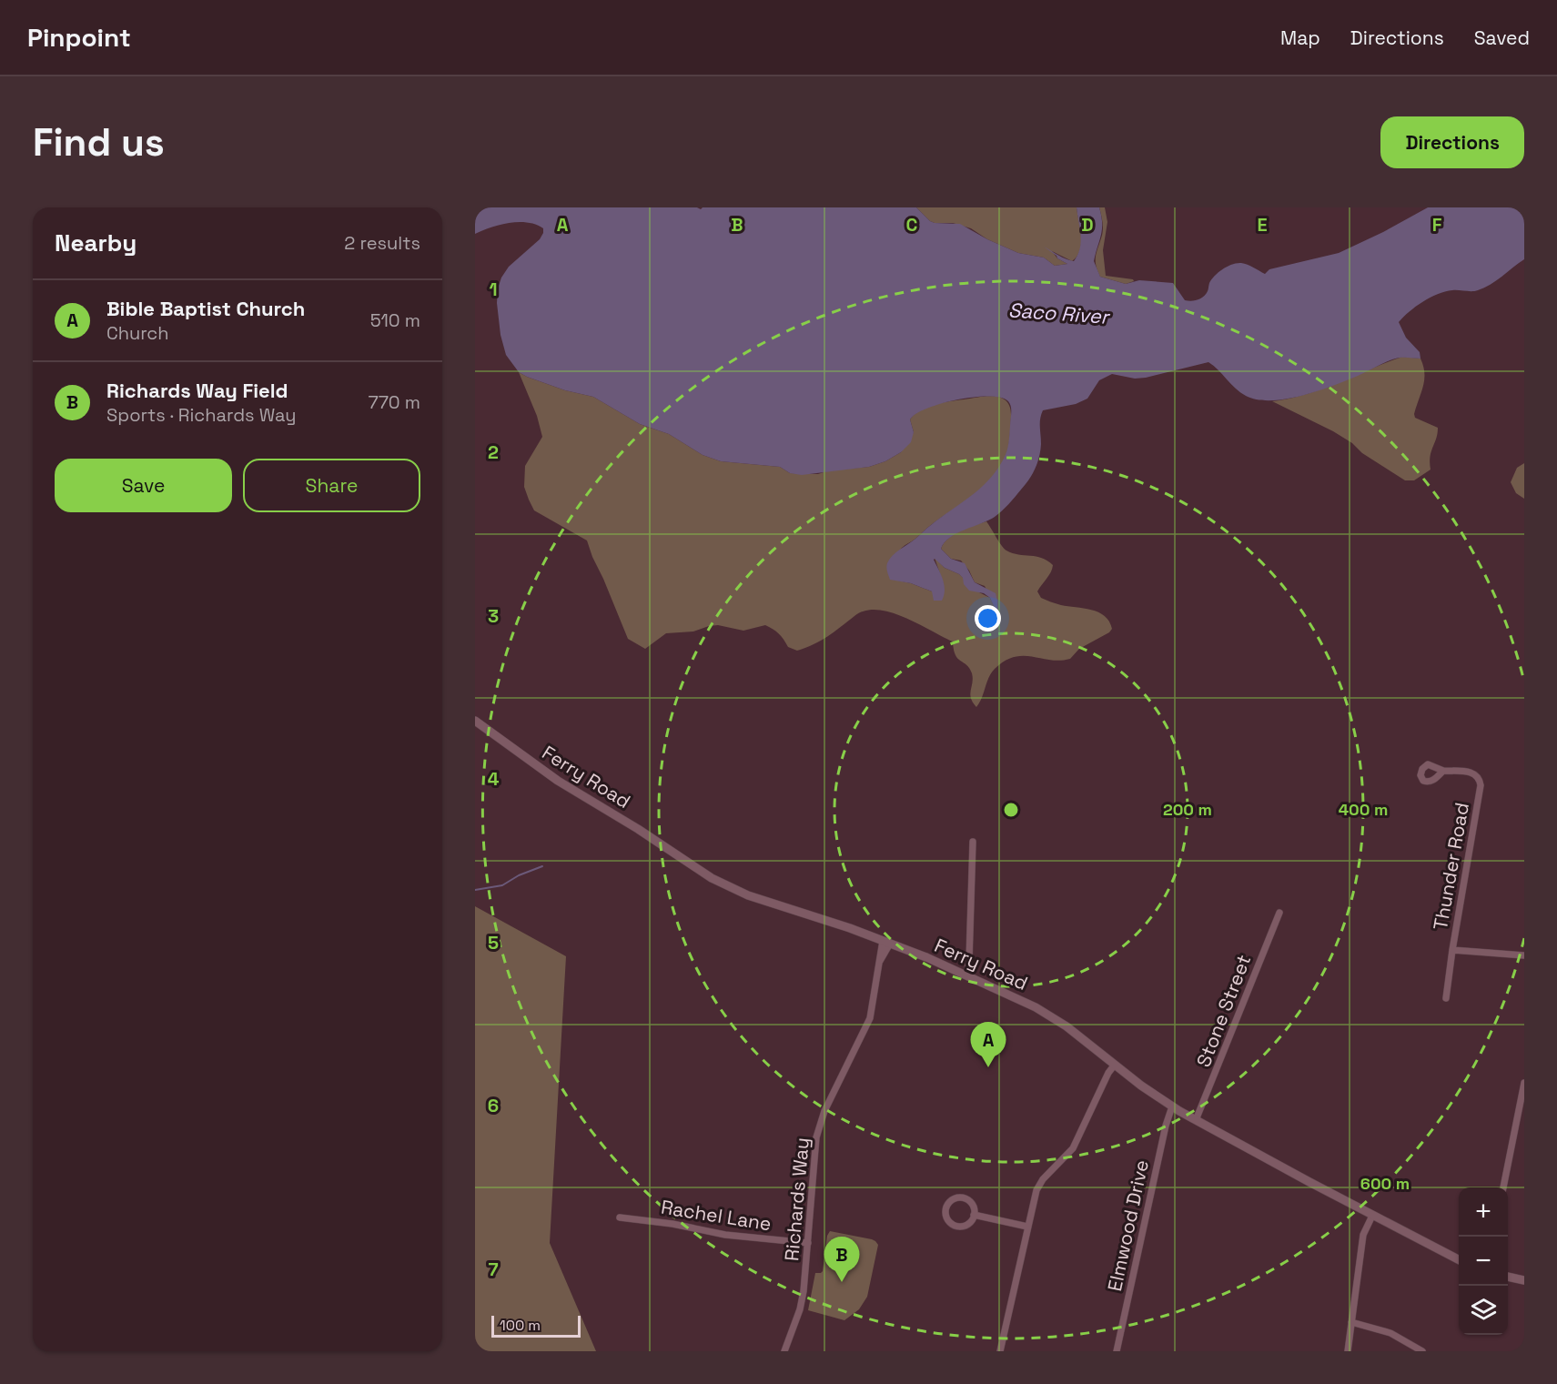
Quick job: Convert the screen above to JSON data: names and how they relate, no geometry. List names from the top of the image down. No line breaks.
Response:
{"streets":{"main road":["Ferry Road"],"street":["Thunder Road","Stone Street","Richards Way","Rachel Lane","Elmwood Drive"]},"crossings":[["Ferry Road","Stone Street"],["Ferry Road","Richards Way"],["Ferry Road","Elmwood Drive"],["Richards Way","Rachel Lane"]],"water":["Saco River"],"scale_bar":"100 m","page":{"header":"Pinpoint","nav":["Map","Directions","Saved"],"buttons":["Directions",["Save","Share"]],"title":"Find us","heading":["Nearby","2 results"],"list":[{"mark":"A","name":"Bible Baptist Church","note":"Church","value":"510 m"},{"mark":"B","name":"Richards Way Field","note":"Sports · Richards Way","value":"770 m"}],"pins":["A","B"],"map_buttons":["+","−"],"scale":"100 m"},"grid":{"columns":["A","B","C","D","E","F"],"rows":["1","2","3","4","5","6","7"]},"rings":["200 m","400 m","600 m"]}
